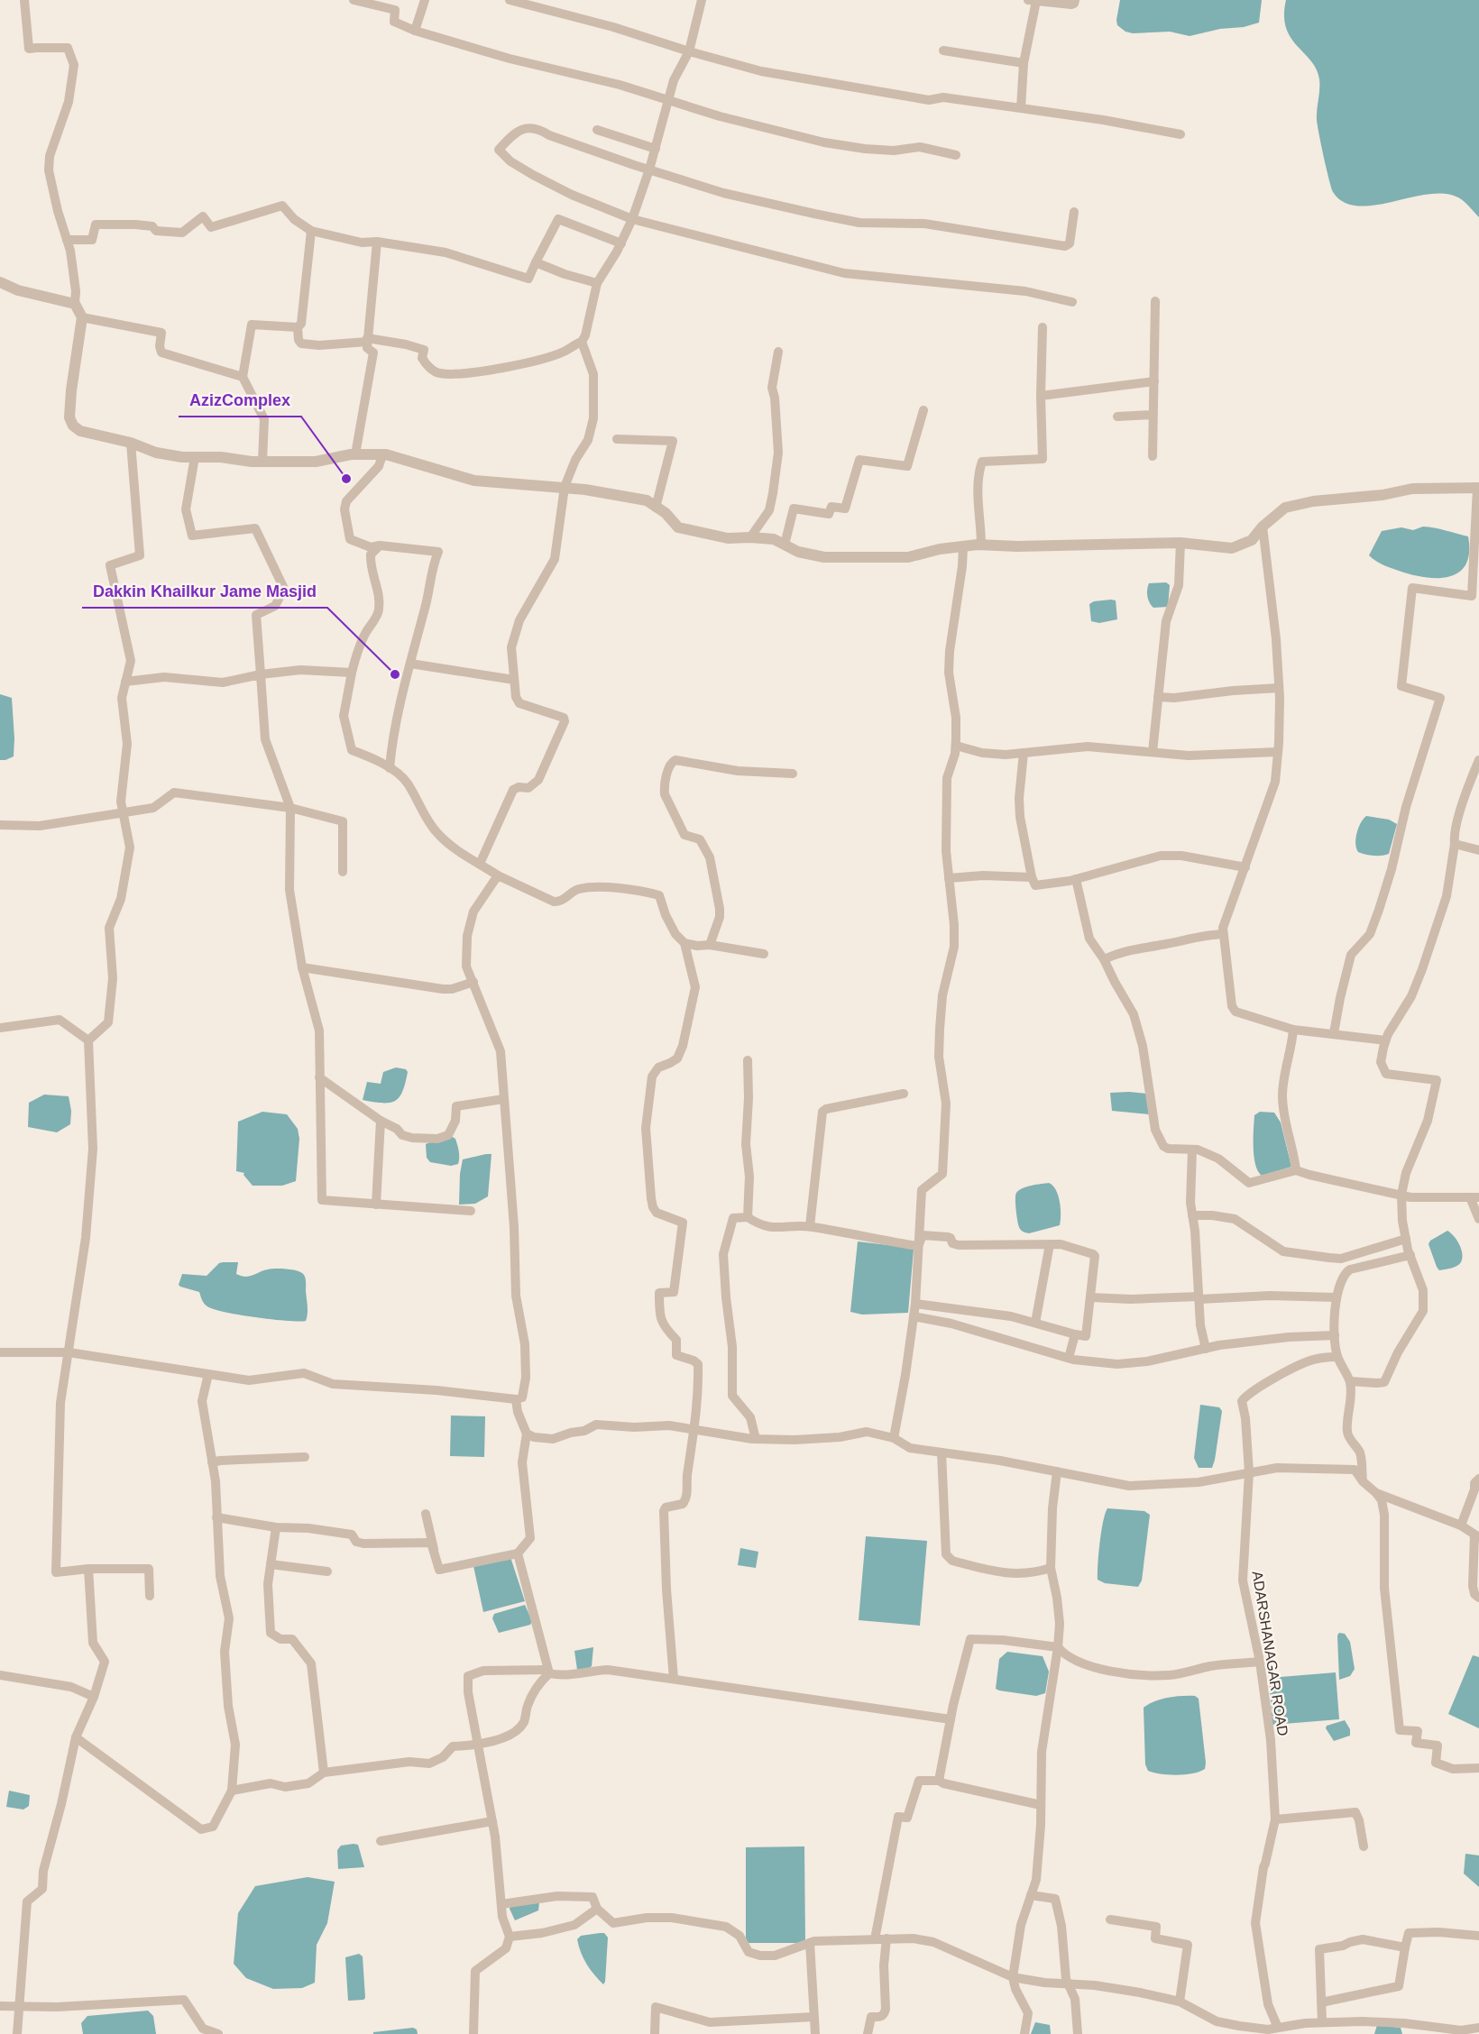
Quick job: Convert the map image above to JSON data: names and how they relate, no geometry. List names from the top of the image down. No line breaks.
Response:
{"streets":{"street":["ADARSHANAGAR ROAD"]},"places":["AzizComplex","Dakkin Khailkur Jame Masjid"]}
